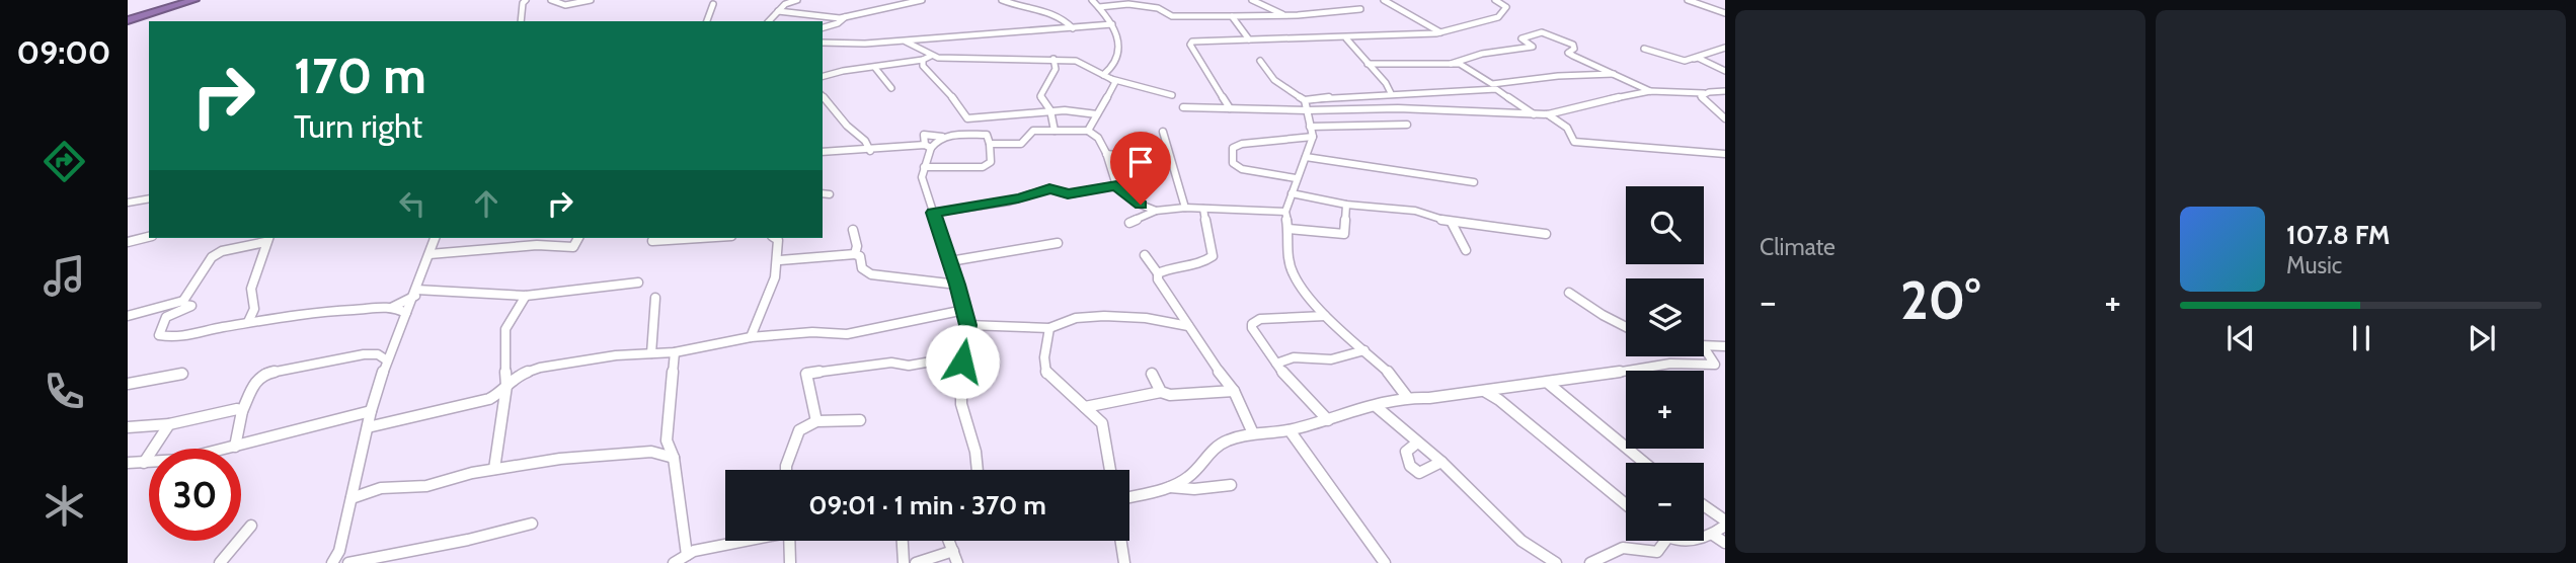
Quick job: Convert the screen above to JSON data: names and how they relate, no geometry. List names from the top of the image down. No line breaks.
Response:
{"page":{"tabs":"09:00","tile":"Climate","turn":["170 m","Turn right"],"map_buttons":["+","−"],"song":["107.8 FM","Music"],"heat":["−","20°","+"],"limit":"30","trip":"09:01 · 1 min · 370 m"}}
